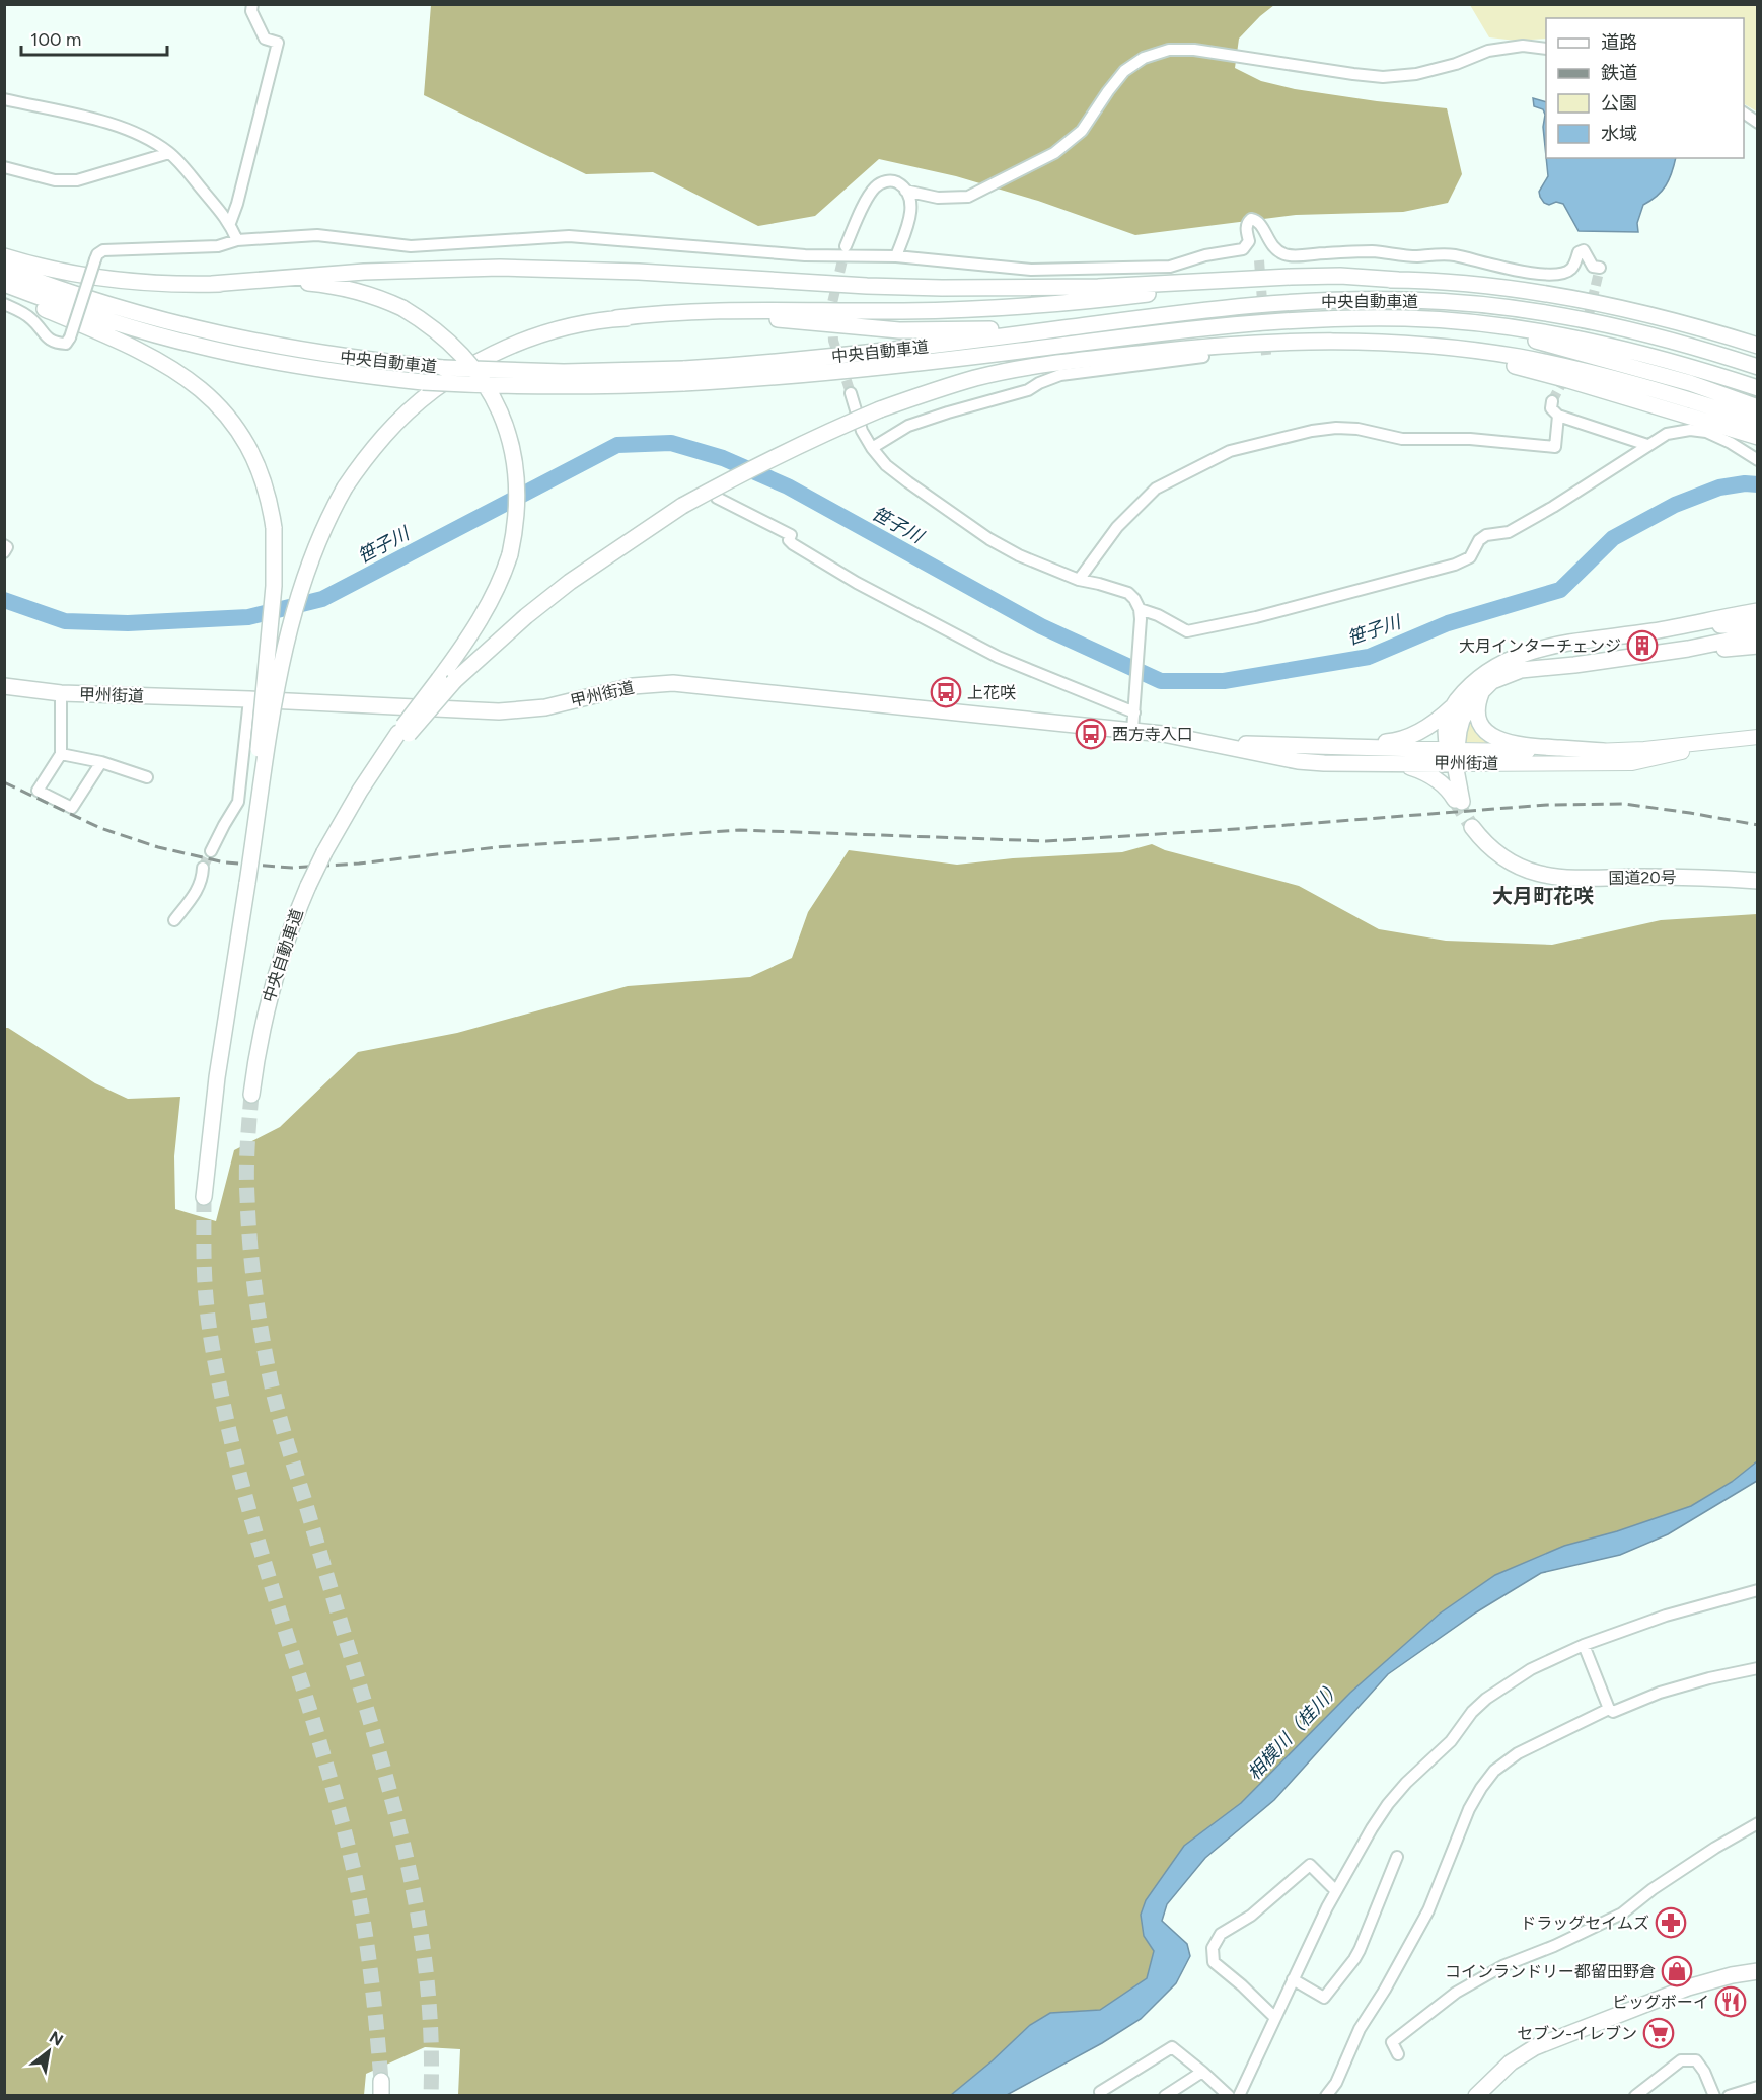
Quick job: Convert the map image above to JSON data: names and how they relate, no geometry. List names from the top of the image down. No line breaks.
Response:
{"streets":{"highway":["中央自動車道","甲州街道","国道20号"]},"districts":["大月町花咲"],"water":["笹子川","相模川（桂川）"],"places":{"building":["大月インターチェンジ"],"bus stop":["上花咲","西方寺入口"],"pharmacy":["ドラッグセイムズ"],"shop":["コインランドリー都留田野倉"],"restaurant":["ビッグボーイ"],"supermarket":["セブン-イレブン"]},"legend":["道路","鉄道","公園","水域"],"scale_bar":"100 m","north":"top right"}
